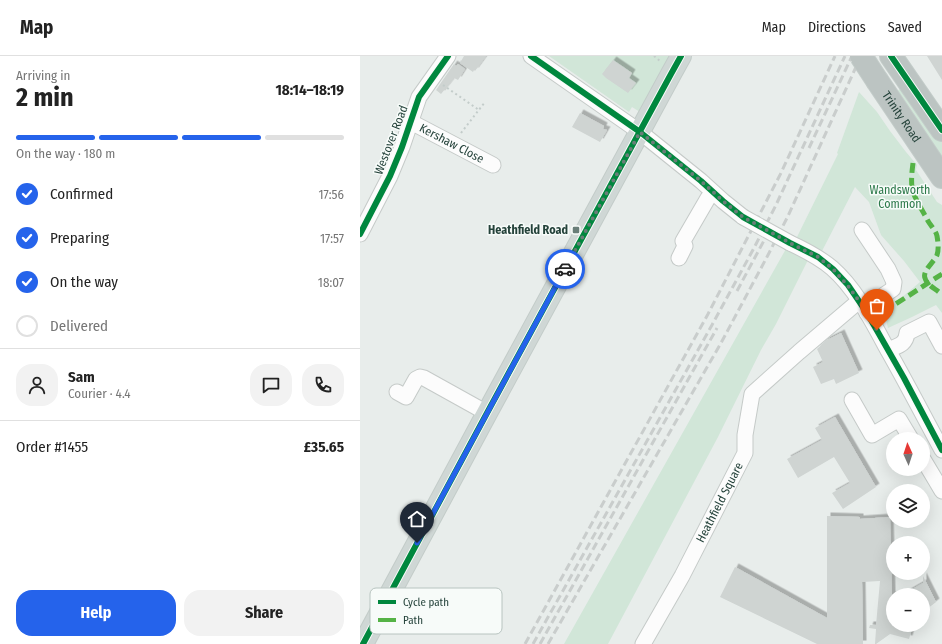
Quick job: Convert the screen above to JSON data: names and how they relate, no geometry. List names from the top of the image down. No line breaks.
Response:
{"streets":{"highway":["Trinity Road"],"street":["Westover Road","Kershaw Close","Heathfield Square"]},"crossings":[["Westover Road","Kershaw Close"]],"parks":["Wandsworth Common"],"places":{"transit":["Heathfield Road"]},"legend":["Cycle path","Path"],"north":"top","page":{"header":"Map","nav":["Map","Directions","Saved"],"heading":["2 min","Arriving in","18:14–18:19"],"panel":["Sam","Courier · 4.4","Order #1455","£35.65"],"bar":"On the way · 180 m","list":[["Confirmed","17:56"],["Preparing","17:57"],["On the way","18:07"],"Delivered"],"map_buttons":["+","−"],"buttons":["Help","Share"]}}
